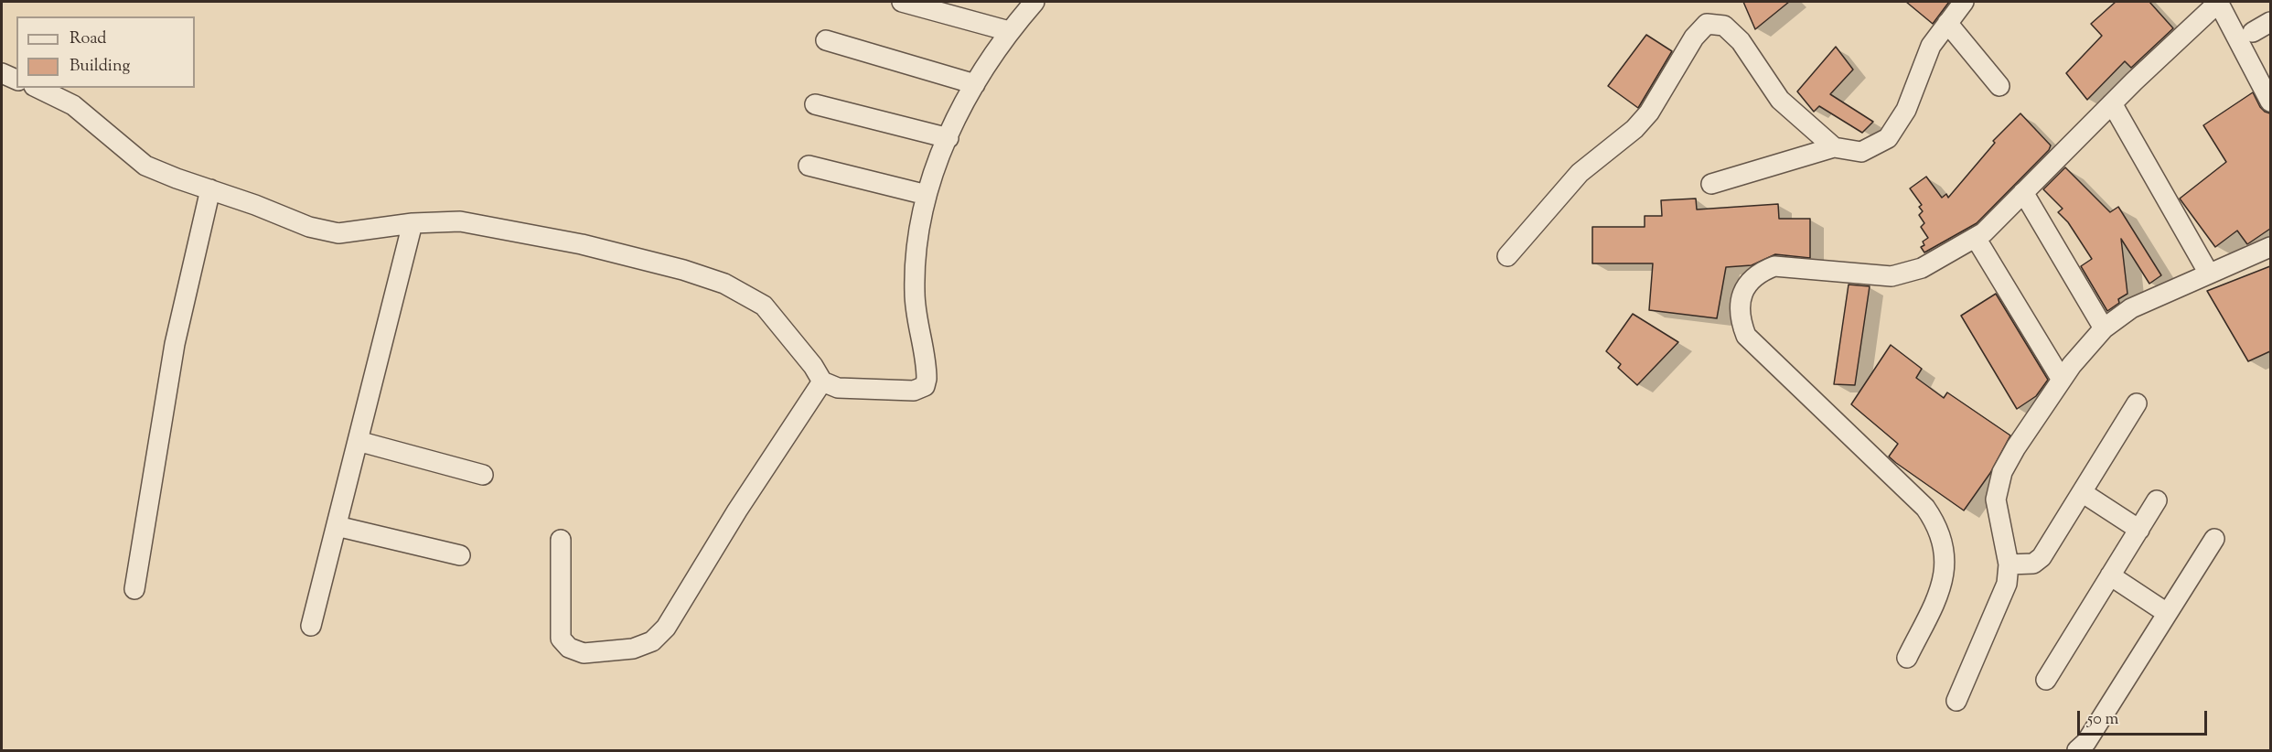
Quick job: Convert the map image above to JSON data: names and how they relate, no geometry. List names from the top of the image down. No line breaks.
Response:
{"legend":["Road","Building"],"scale_bar":"50 m"}
